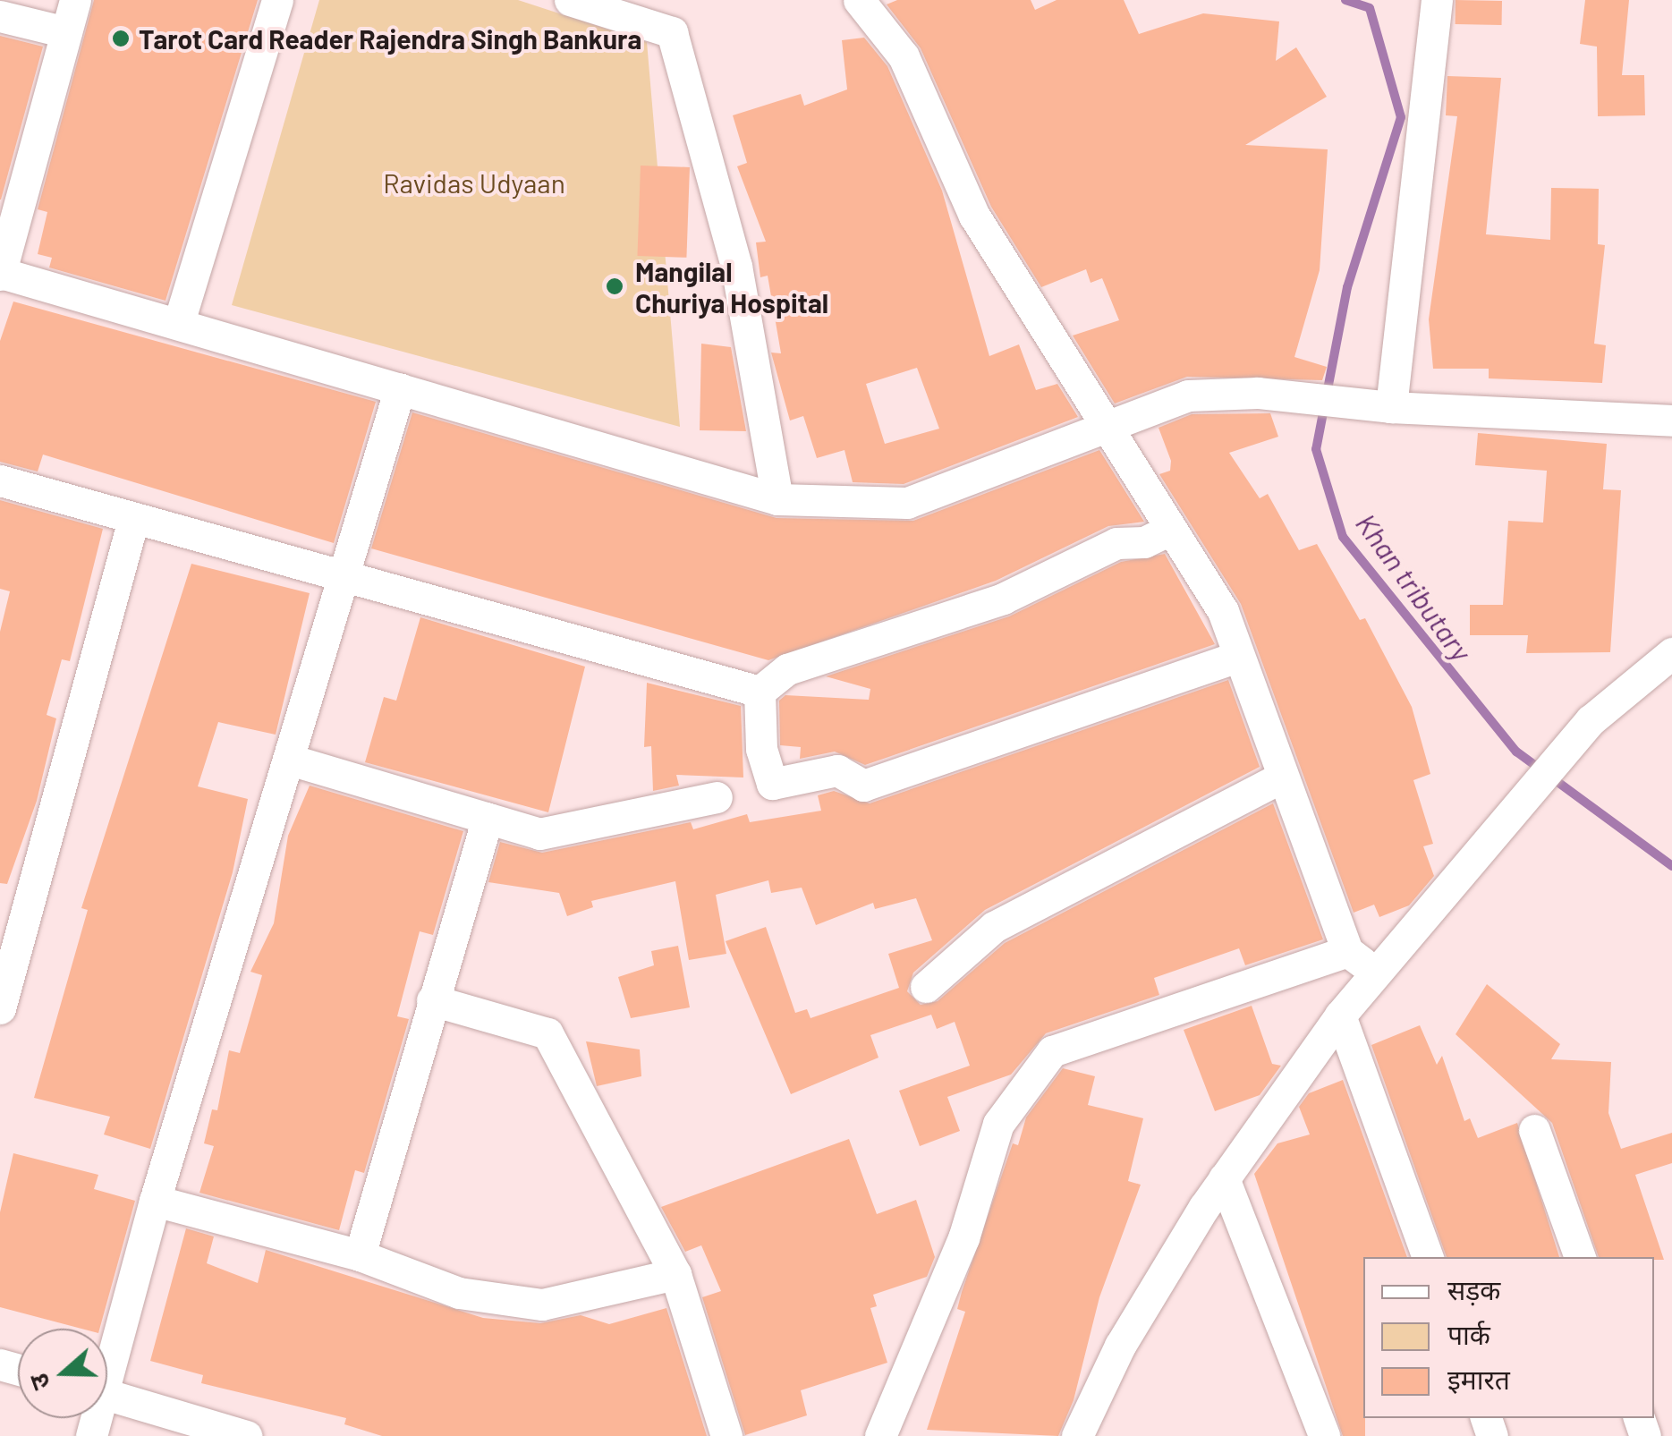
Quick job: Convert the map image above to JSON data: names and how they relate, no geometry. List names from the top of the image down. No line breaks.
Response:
{"water":["Khan tributary"],"parks":["Ravidas Udyaan"],"places":["Tarot Card Reader Rajendra Singh Bankura","Mangilal Churiya Hospital"],"legend":["सड़क","पार्क","इमारत"],"north":"left"}
